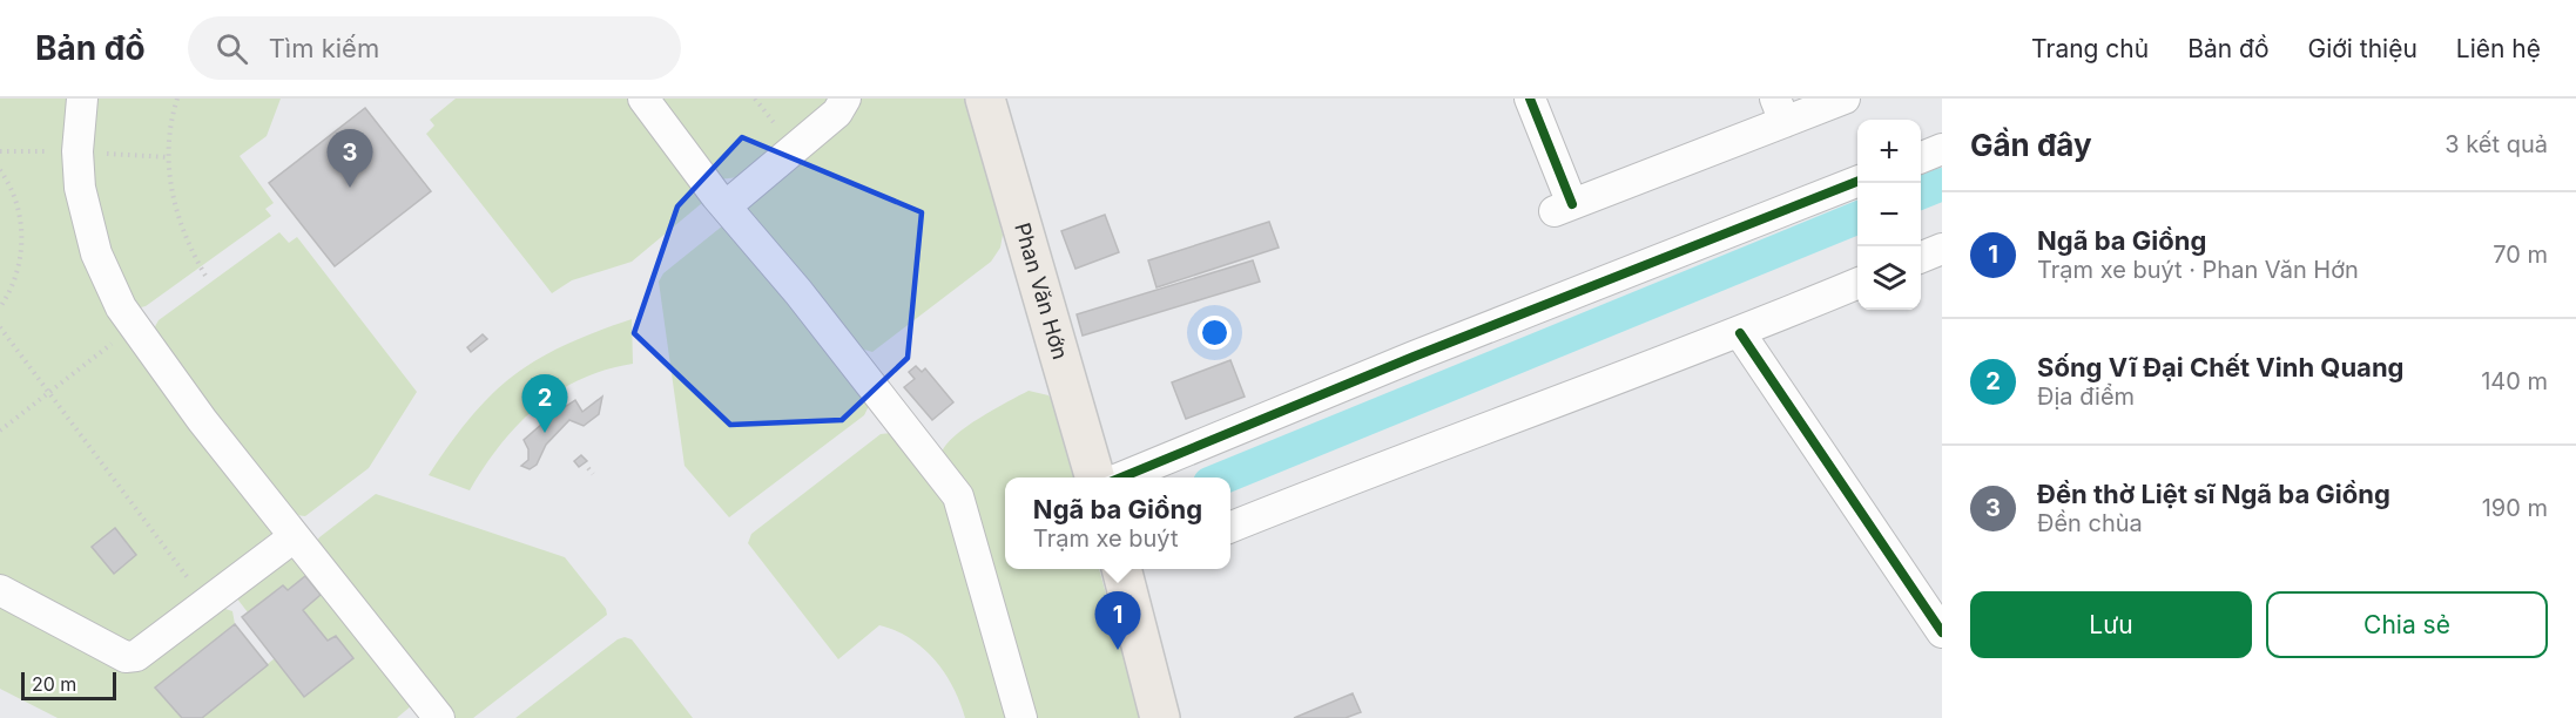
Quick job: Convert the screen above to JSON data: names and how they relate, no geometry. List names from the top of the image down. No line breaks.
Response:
{"streets":{"main road":["Phan Văn Hớn"]},"scale_bar":"20 m","page":{"header":"Bản đồ","search":"Tìm kiếm","nav":["Trang chủ","Bản đồ","Giới thiệu","Liên hệ"],"heading":["Gần đây","3 kết quả"],"map_buttons":["+","−"],"pins":["3","2","1"],"list":[{"mark":"1","name":"Ngã ba Giồng","note":"Trạm xe buýt · Phan Văn Hớn","value":"70 m"},{"mark":"2","name":"Sống Vĩ Đại Chết Vinh Quang","note":"Địa điểm","value":"140 m"},{"mark":"3","name":"Đền thờ Liệt sĩ Ngã ba Giồng","note":"Đền chùa","value":"190 m"}],"popup":["Ngã ba Giồng","Trạm xe buýt"],"buttons":["Lưu","Chia sẻ"],"scale":"20 m"}}
